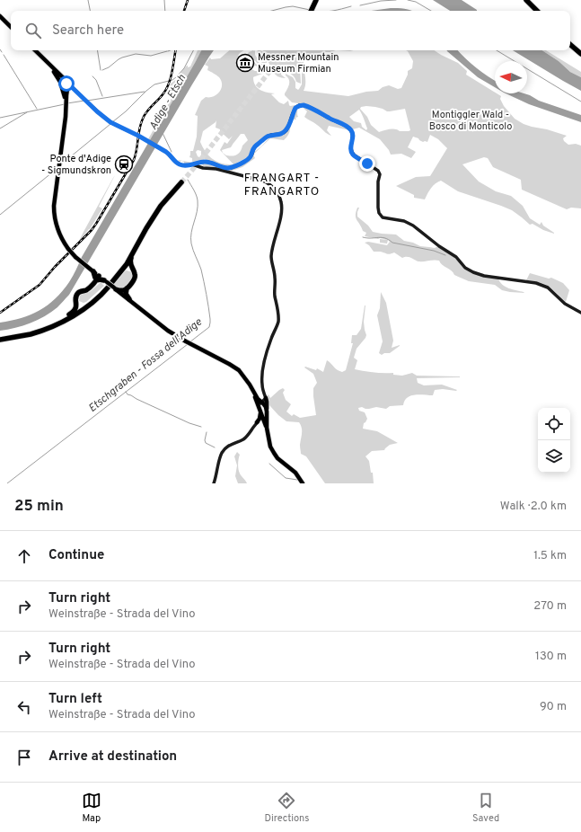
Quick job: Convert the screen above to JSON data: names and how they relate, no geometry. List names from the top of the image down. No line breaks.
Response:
{"districts":["FRANGART - FRANGARTO"],"water":["Adige - Etsch","Etschgraben - Fossa dell'Adige"],"parks":["Montiggler Wald - Bosco di Monticolo"],"places":{"museum":["Messner Mountain Museum Firmian"],"station":["Ponte d'Adige - Sigmundskron"]},"north":"left","page":{"search":"Search here","heading":["25 min","Walk · 2.0 km"],"list":[["Continue","1.5 km"],["Turn right","Weinstraße - Strada del Vino","270 m"],["Turn right","Weinstraße - Strada del Vino","130 m"],["Turn left","Weinstraße - Strada del Vino","90 m"],"Arrive at destination"],"nav":["Map","Directions","Saved"]}}
